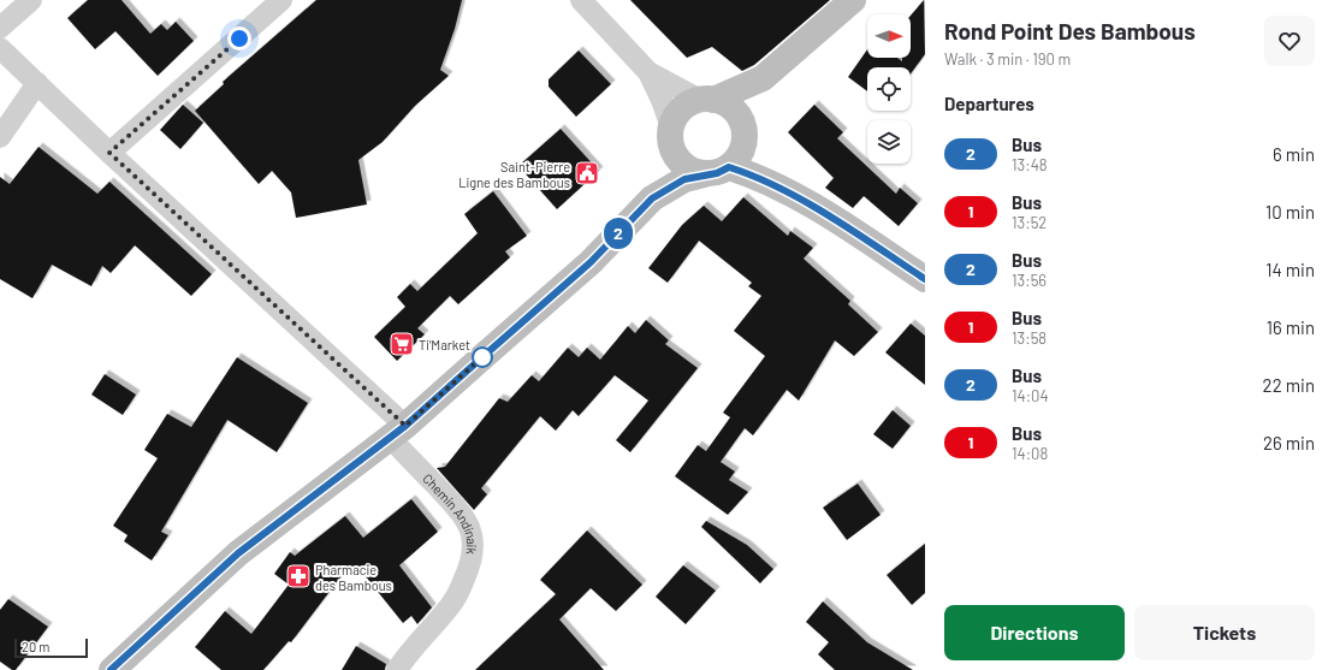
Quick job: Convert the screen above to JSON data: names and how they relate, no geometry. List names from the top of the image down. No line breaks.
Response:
{"streets":{"street":["Chemin Andinaik"]},"places":{"public building":["Saint-Pierre Ligne des Bambous"],"supermarket":["Ti'Market"],"pharmacy":["Pharmacie des Bambous"]},"lines":["bus line 2"],"scale_bar":"20 m","north":"right","page":{"on_map":"2","heading":[["Rond Point Des Bambous","Walk · 3 min · 190 m"],"Departures"],"list":[{"mark":"2","name":"Bus","note":"13:48","value":"6 min"},{"mark":"1","name":"Bus","note":"13:52","value":"10 min"},{"mark":"2","name":"Bus","note":"13:56","value":"14 min"},{"mark":"1","name":"Bus","note":"13:58","value":"16 min"},{"mark":"2","name":"Bus","note":"14:04","value":"22 min"},{"mark":"1","name":"Bus","note":"14:08","value":"26 min"}],"buttons":["Directions","Tickets"],"scale":"20 m"}}
